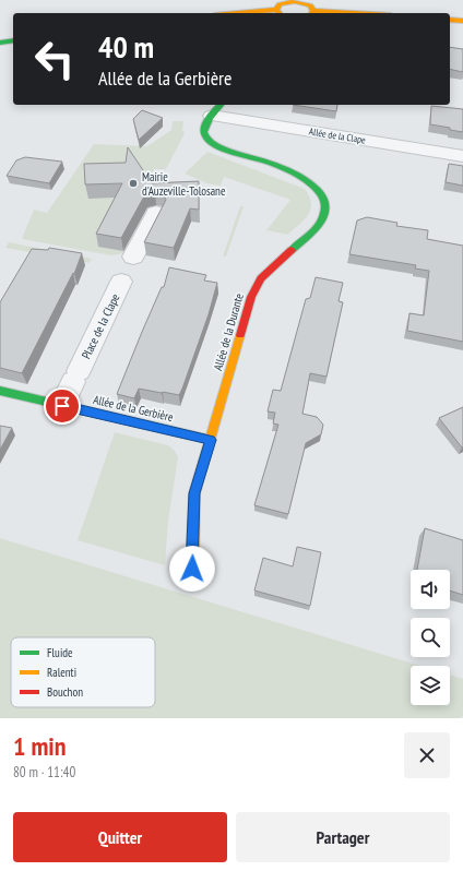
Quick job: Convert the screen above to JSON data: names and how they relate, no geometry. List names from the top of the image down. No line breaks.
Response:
{"streets":{"street":["Allée de la Clape","Place de la Clape","Allée de la Durante","Allée de la Gerbière"]},"crossings":[["Allée de la Clape","Allée de la Durante"],["Place de la Clape","Allée de la Gerbière"],["Allée de la Durante","Allée de la Gerbière"]],"places":["Mairie d'Auzeville-Tolosane"],"legend":["Fluide","Ralenti","Bouchon"],"page":{"turn":["40 m","Allée de la Gerbière"],"heading":["1 min","80 m · 11:40"],"buttons":["Quitter","Partager"]}}
